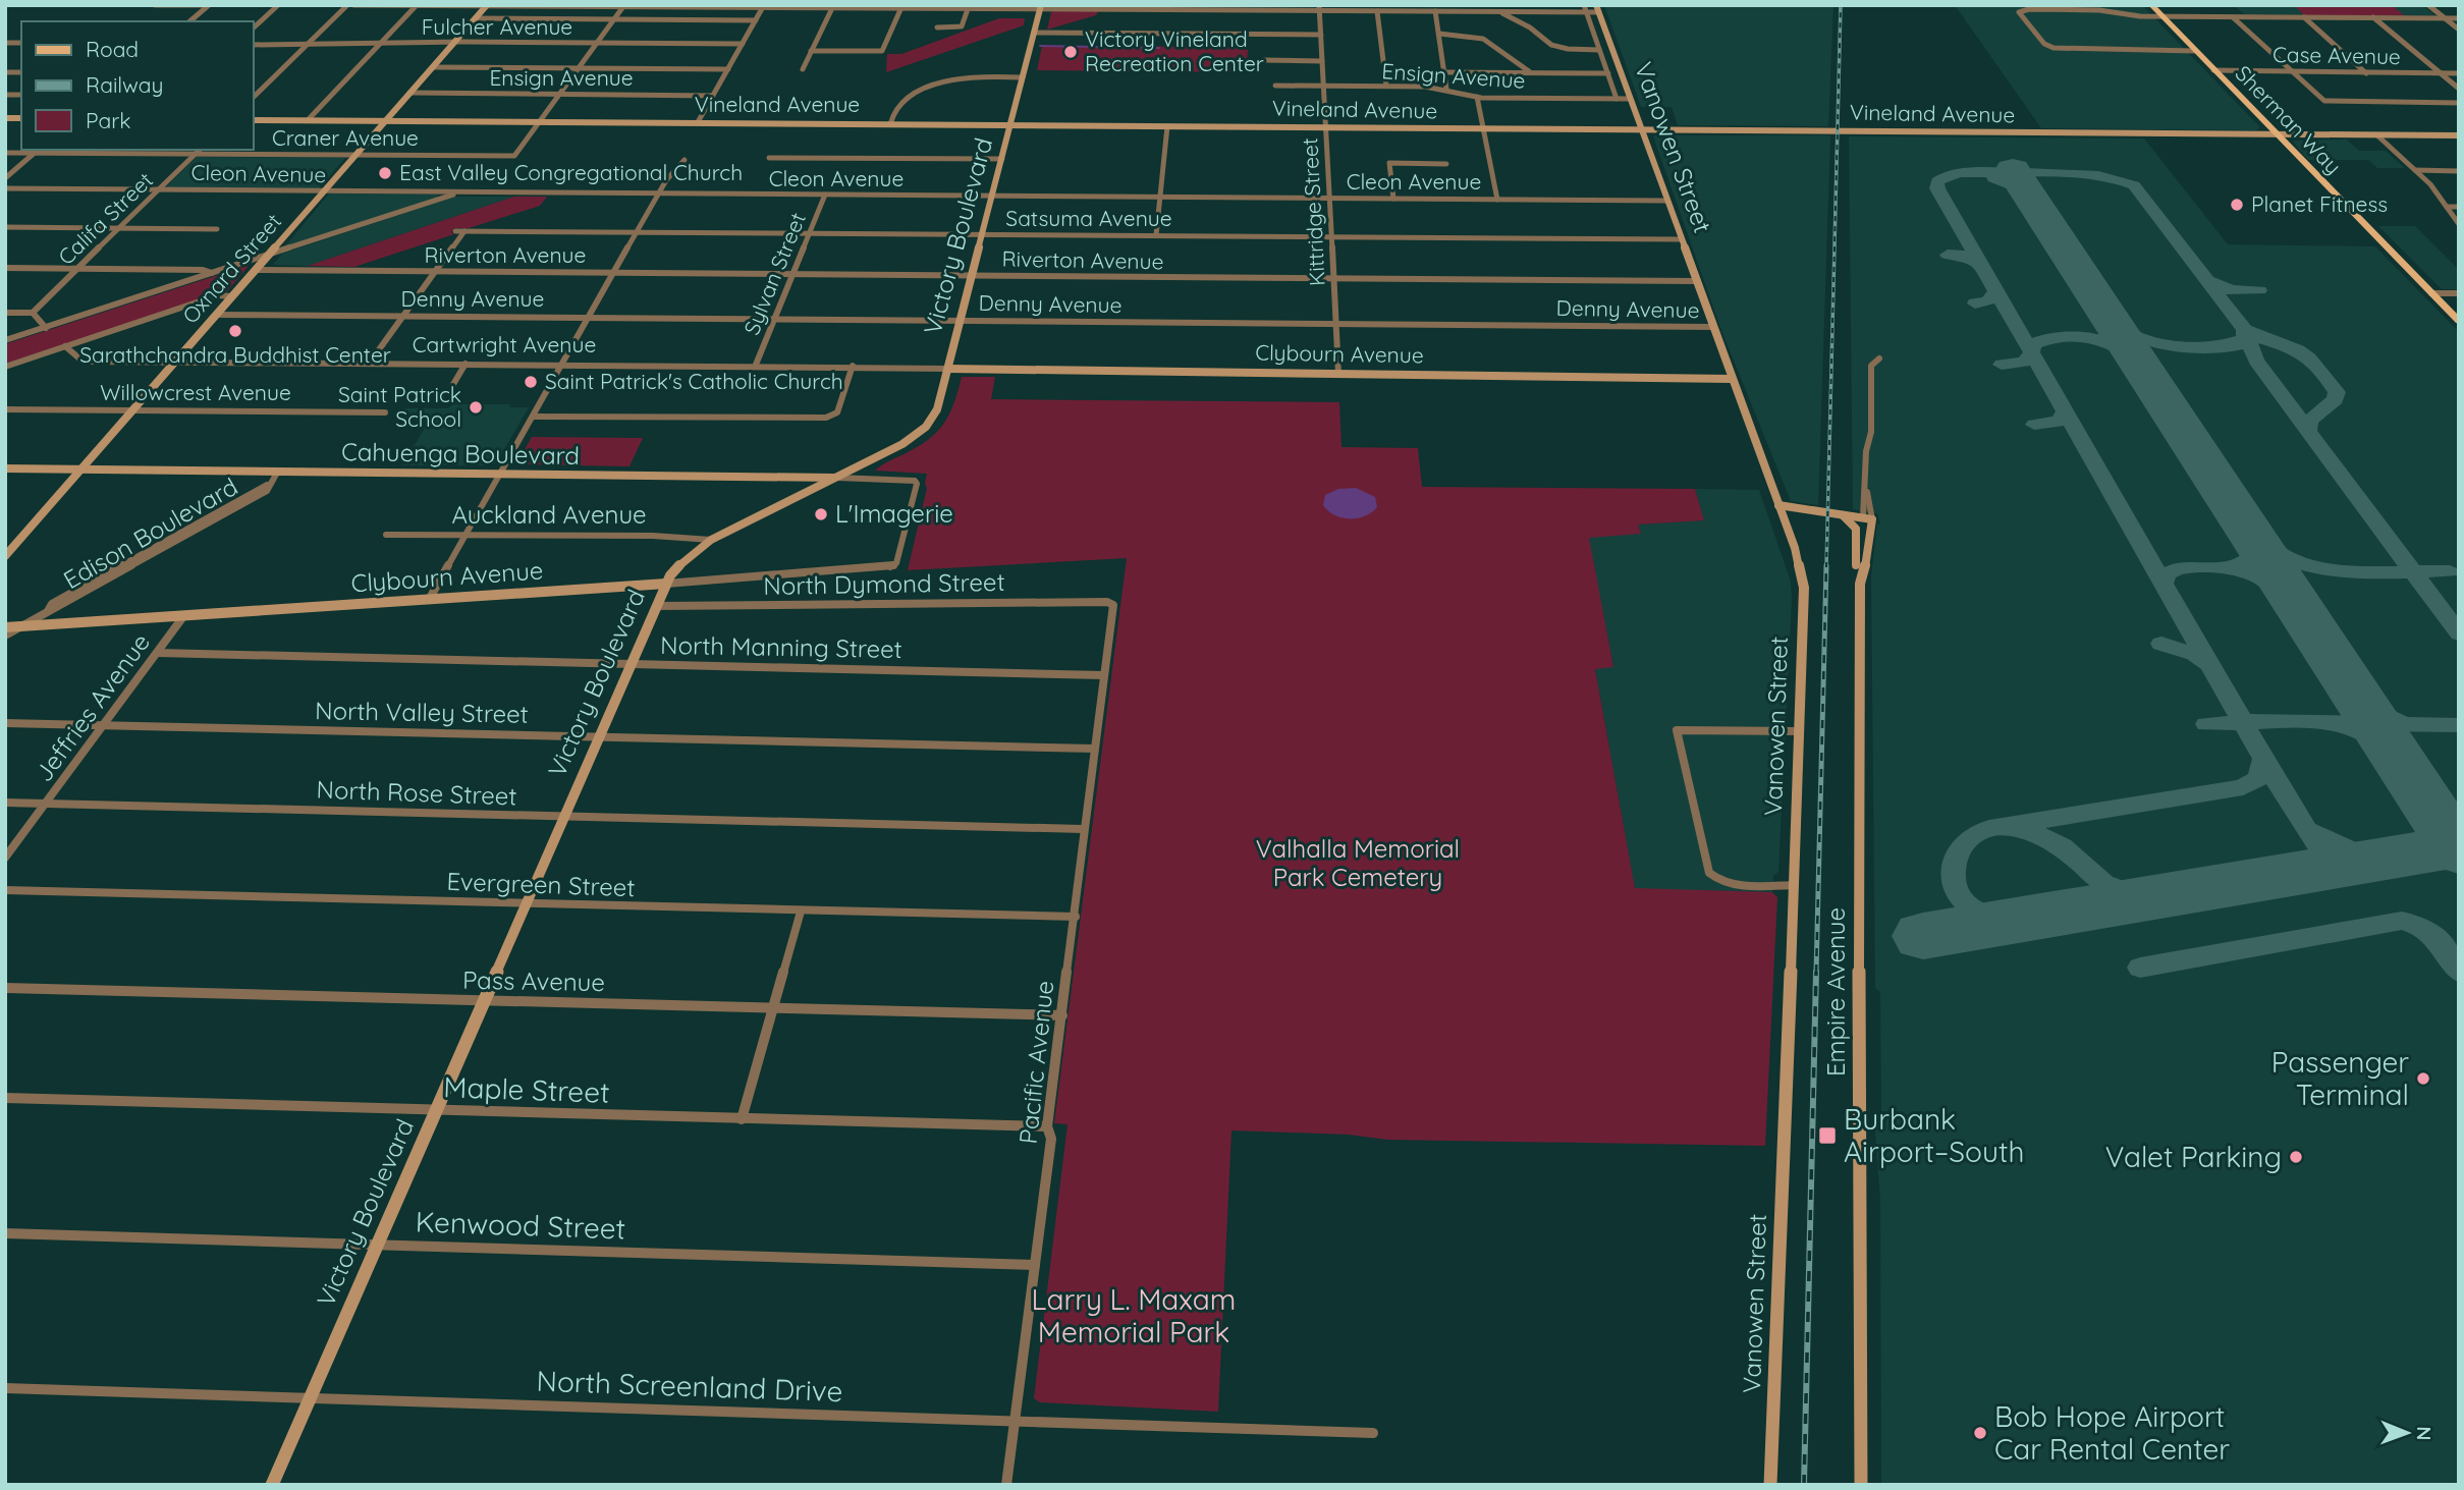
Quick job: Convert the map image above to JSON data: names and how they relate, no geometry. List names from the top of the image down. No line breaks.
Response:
{"streets":{"main road":["Vineland Avenue","Sherman Way","Vanowen Street","Victory Boulevard","Oxnard Street","Clybourn Avenue","Cahuenga Boulevard","Empire Avenue"],"street":["Fulcher Avenue","Case Avenue","Ensign Avenue","Craner Avenue","Cleon Avenue","Kittridge Street","Califa Street","Satsuma Avenue","Riverton Avenue","Sylvan Street","Denny Avenue","Cartwright Avenue","Willowcrest Avenue","Auckland Avenue","Edison Boulevard","North Dymond Street","North Manning Street","Jeffries Avenue","North Valley Street","North Rose Street","Evergreen Street","Pass Avenue","Pacific Avenue","Maple Street","Kenwood Street","North Screenland Drive"]},"crossings":[["Fulcher Avenue","Oxnard Street"],["Case Avenue","Sherman Way"],["Ensign Avenue","Vanowen Street"],["Ensign Avenue","Kittridge Street"],["Ensign Avenue","Oxnard Street"],["Vineland Avenue","Sherman Way"],["Vineland Avenue","Craner Avenue"],["Vineland Avenue","Vanowen Street"],["Vineland Avenue","Kittridge Street"],["Vineland Avenue","Victory Boulevard"],["Vineland Avenue","Oxnard Street"],["Craner Avenue","Califa Street"],["Craner Avenue","Oxnard Street"],["Vanowen Street","Cleon Avenue"],["Vanowen Street","Satsuma Avenue"],["Vanowen Street","Riverton Avenue"],["Vanowen Street","Denny Avenue"],["Vanowen Street","Clybourn Avenue"],["Cleon Avenue","Kittridge Street"],["Cleon Avenue","Califa Street"],["Cleon Avenue","Victory Boulevard"],["Cleon Avenue","Oxnard Street"],["Cleon Avenue","Sylvan Street"],["Kittridge Street","Satsuma Avenue"],["Kittridge Street","Riverton Avenue"],["Kittridge Street","Denny Avenue"],["Kittridge Street","Clybourn Avenue"],["Satsuma Avenue","Victory Boulevard"],["Satsuma Avenue","Sylvan Street"],["Victory Boulevard","Riverton Avenue"],["Victory Boulevard","Denny Avenue"],["Victory Boulevard","Cartwright Avenue"],["Victory Boulevard","Clybourn Avenue"],["Victory Boulevard","Cahuenga Boulevard"],["Victory Boulevard","Auckland Avenue"],["Victory Boulevard","North Dymond Street"],["Victory Boulevard","North Manning Street"],["Victory Boulevard","North Valley Street"],["Victory Boulevard","North Rose Street"],["Victory Boulevard","Evergreen Street"],["Victory Boulevard","Pass Avenue"],["Victory Boulevard","Maple Street"],["Victory Boulevard","Kenwood Street"],["Victory Boulevard","North Screenland Drive"],["Riverton Avenue","Oxnard Street"],["Riverton Avenue","Sylvan Street"],["Oxnard Street","Denny Avenue"],["Oxnard Street","Cartwright Avenue"],["Oxnard Street","Willowcrest Avenue"],["Oxnard Street","Cahuenga Boulevard"],["Sylvan Street","Denny Avenue"],["Sylvan Street","Cartwright Avenue"],["Cartwright Avenue","Clybourn Avenue"],["Clybourn Avenue","Cahuenga Boulevard"],["Clybourn Avenue","Edison Boulevard"],["Clybourn Avenue","Jeffries Avenue"],["Cahuenga Boulevard","Edison Boulevard"],["North Dymond Street","Pacific Avenue"],["North Manning Street","Jeffries Avenue"],["North Manning Street","Pacific Avenue"],["Jeffries Avenue","North Valley Street"],["Jeffries Avenue","North Rose Street"],["North Valley Street","Pacific Avenue"],["North Rose Street","Pacific Avenue"],["Evergreen Street","Pacific Avenue"],["Pass Avenue","Pacific Avenue"],["Pacific Avenue","Maple Street"],["Pacific Avenue","Kenwood Street"],["Pacific Avenue","North Screenland Drive"]],"parks":["Valhalla Memorial Park Cemetery","Larry L. Maxam Memorial Park"],"places":{"other":["Victory Vineland Recreation Center","East Valley Congregational Church","Planet Fitness","Sarathchandra Buddhist Center","Saint Patrick's Catholic Church","Saint Patrick School","L'Imagerie","Passenger Terminal","Valet Parking","Bob Hope Airport Car Rental Center"],"transit":["Burbank Airport–South"]},"legend":["Road","Railway","Park"],"north":"right"}
